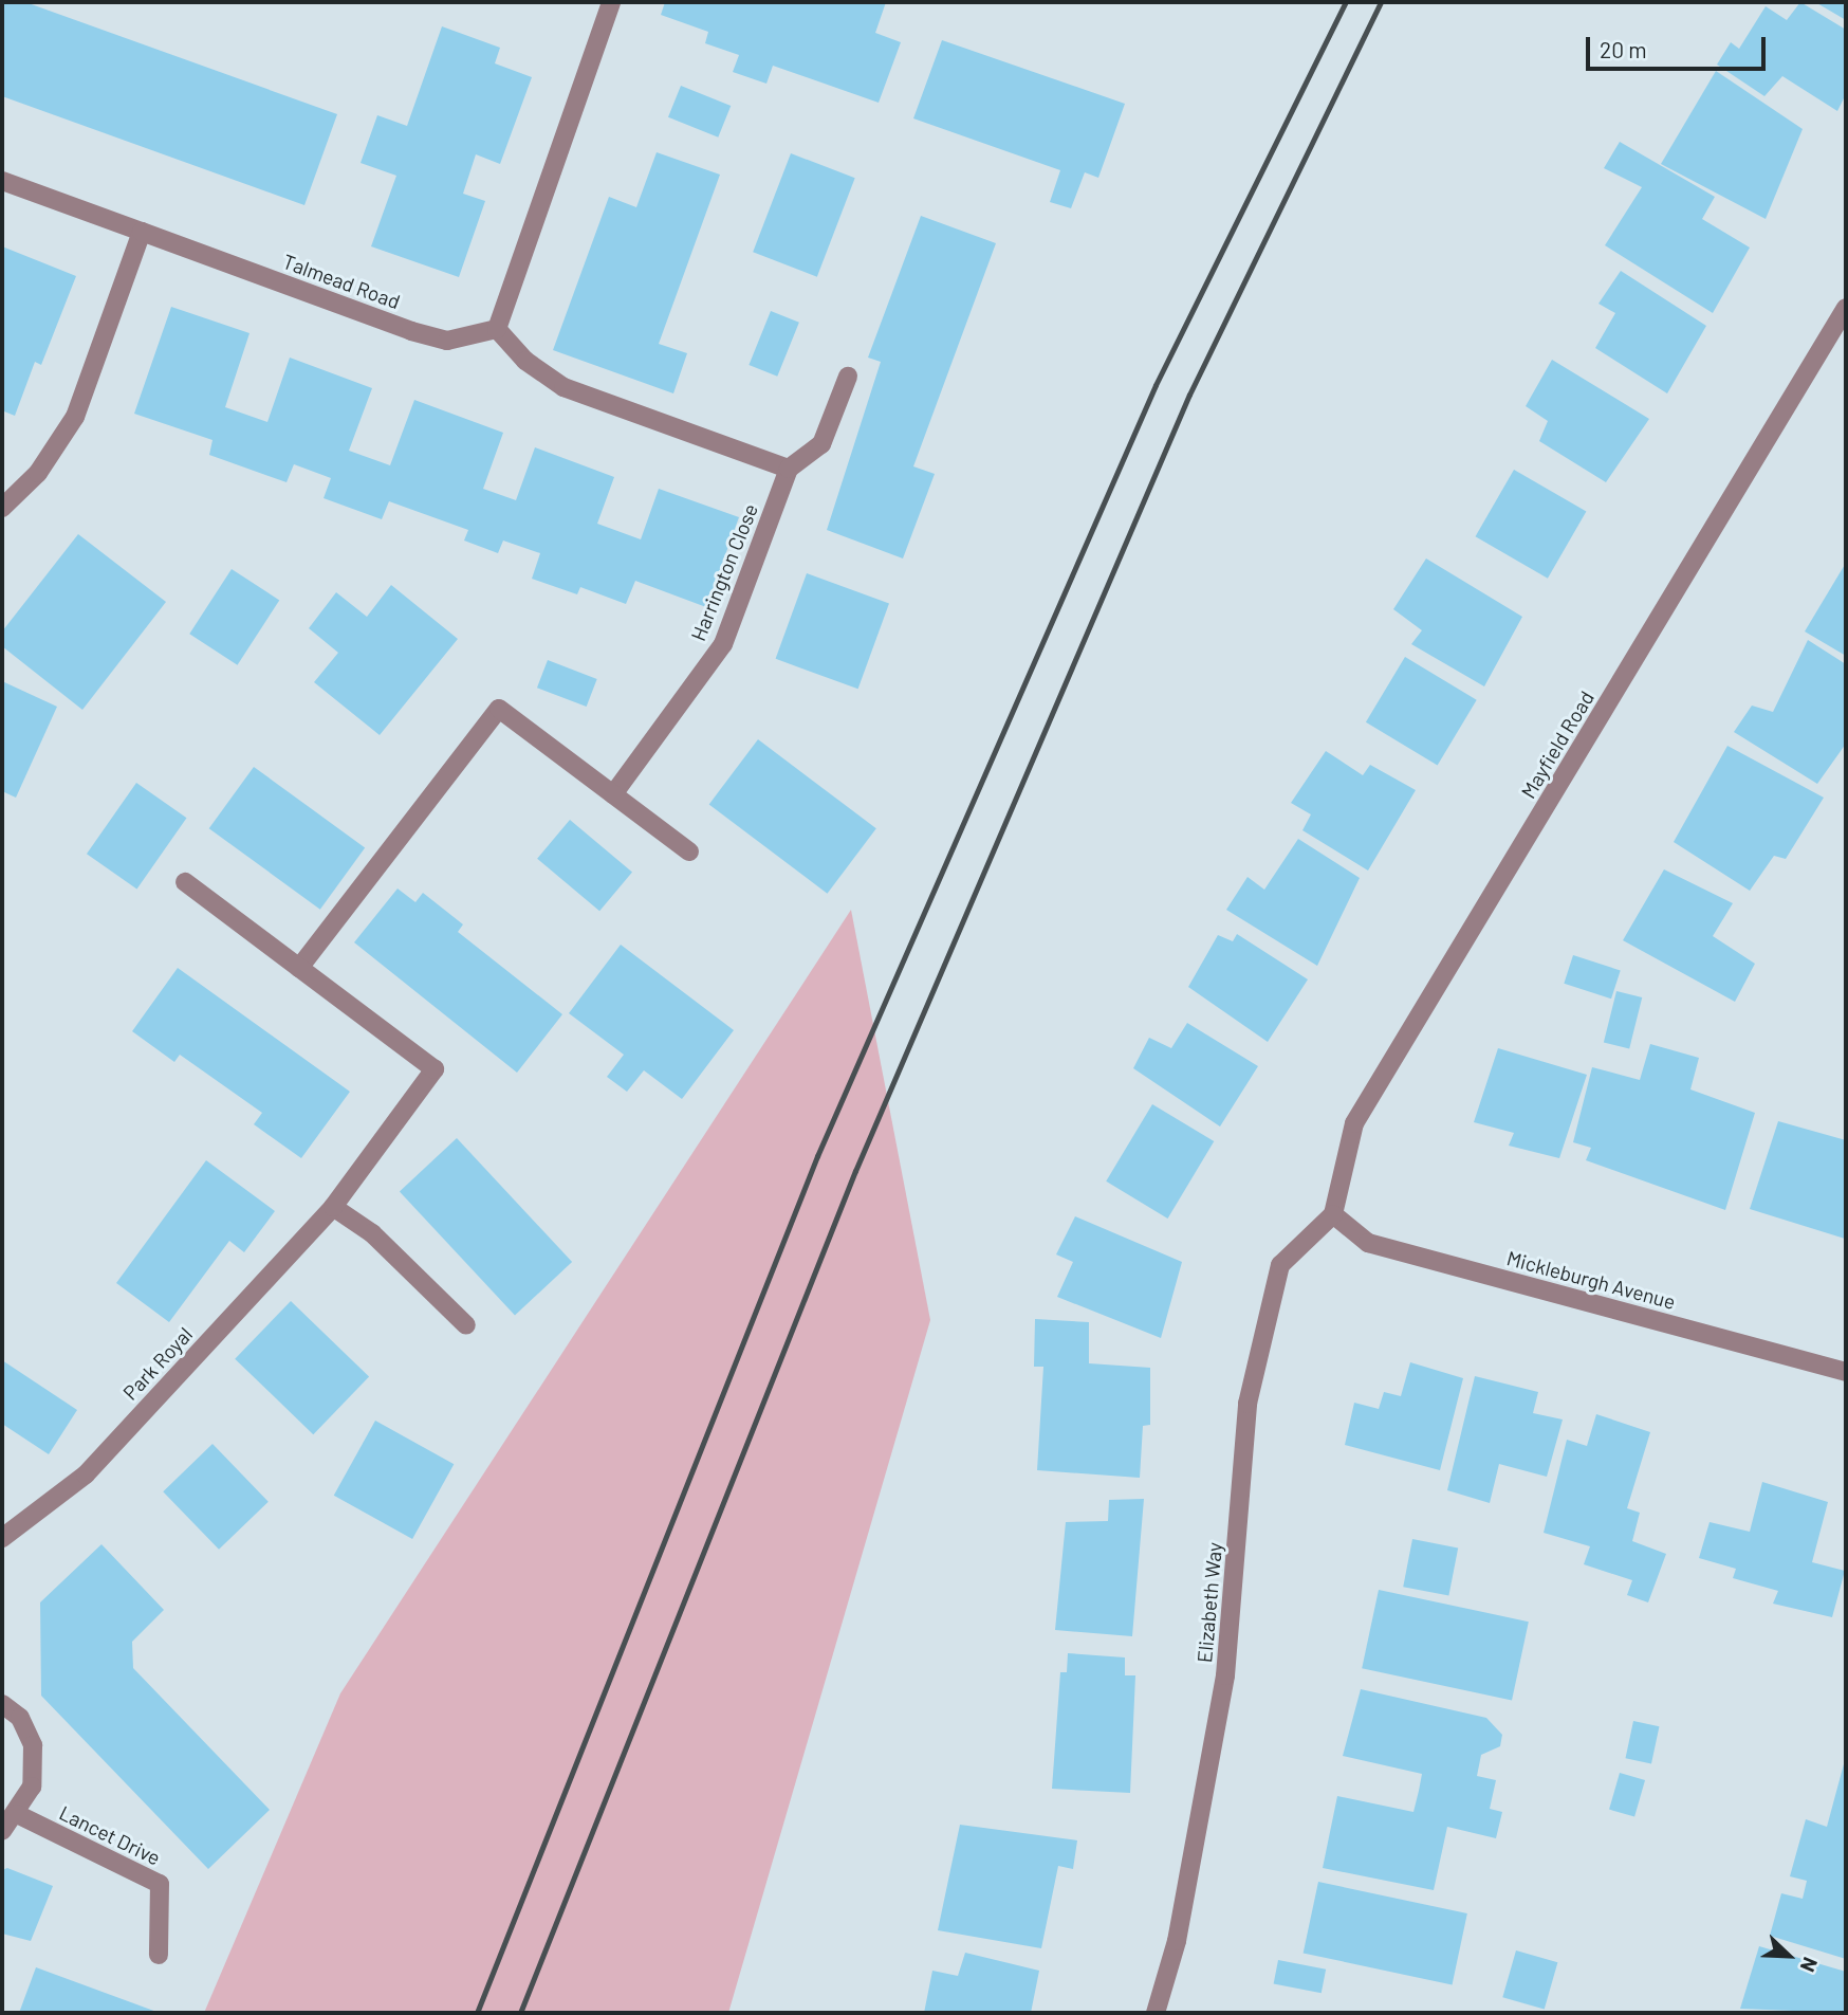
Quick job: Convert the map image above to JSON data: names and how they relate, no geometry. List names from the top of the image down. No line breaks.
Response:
{"streets":{"street":["Talmead Road","Harrington Close","Mayfield Road","Mickleburgh Avenue","Park Royal","Elizabeth Way","Lancet Drive"]},"crossings":[["Mayfield Road","Mickleburgh Avenue"],["Mayfield Road","Elizabeth Way"],["Mickleburgh Avenue","Elizabeth Way"]],"scale_bar":"20 m","north":"bottom right"}
